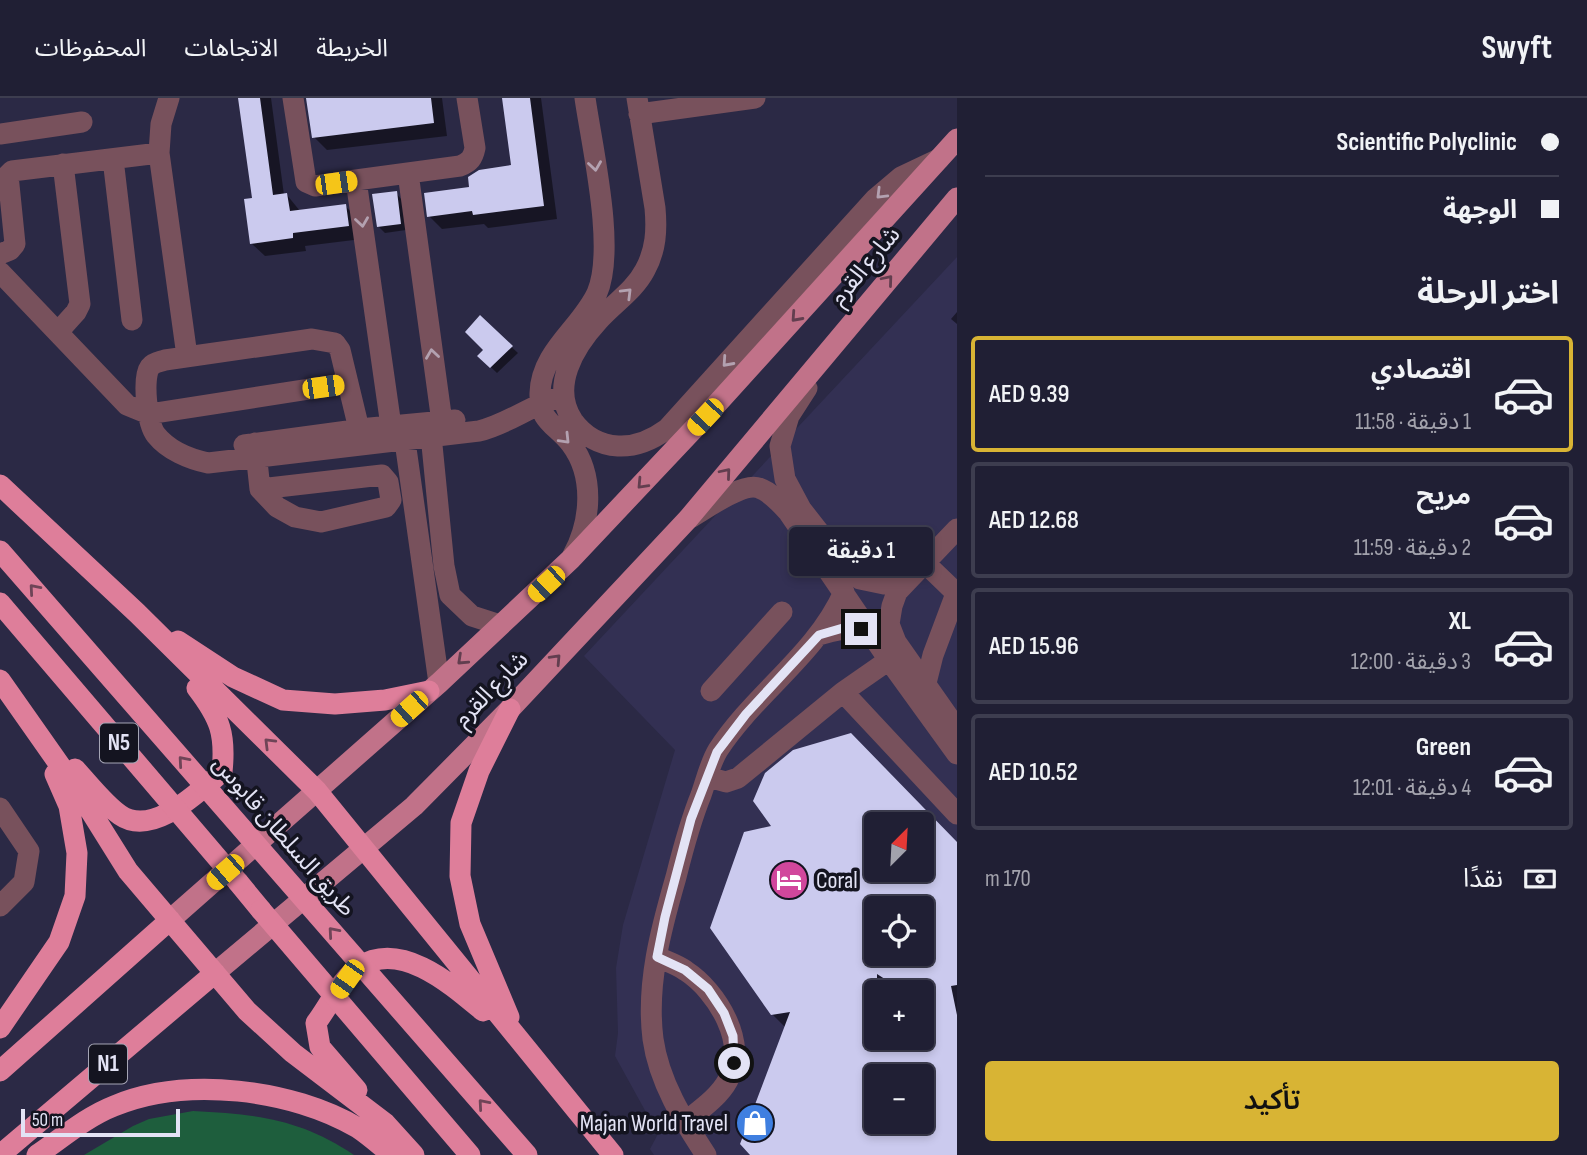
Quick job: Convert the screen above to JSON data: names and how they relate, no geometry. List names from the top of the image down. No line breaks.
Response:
{"streets":{"highway":["شارع القرم","N5","طريق السلطان قابوس","N1"]},"places":{"hotel":["Coral"],"shop":["Majan World Travel"]},"scale_bar":"50 m","north":"top right","page":{"header":"Swyft","nav":["الخريطة","الاتجاهات","المحفوظات"],"banner":["Scientific Polyclinic","الوجهة"],"heading":"اختر الرحلة","list":[{"name":"اقتصادي","note":"1 دقيقة · 11:58","value":"AED 9.39"},{"name":"مريح","note":"2 دقيقة · 11:59","value":"AED 12.68"},{"name":"XL","note":"3 دقيقة · 12:00","value":"AED 15.96"},{"name":"Green","note":"4 دقيقة · 12:01","value":"AED 10.52"}],"bubble":"1 دقيقة","map_buttons":["+","−"],"pay":["نقدًا","170 m"],"buttons":"تأكيد","scale":"50 m"}}
